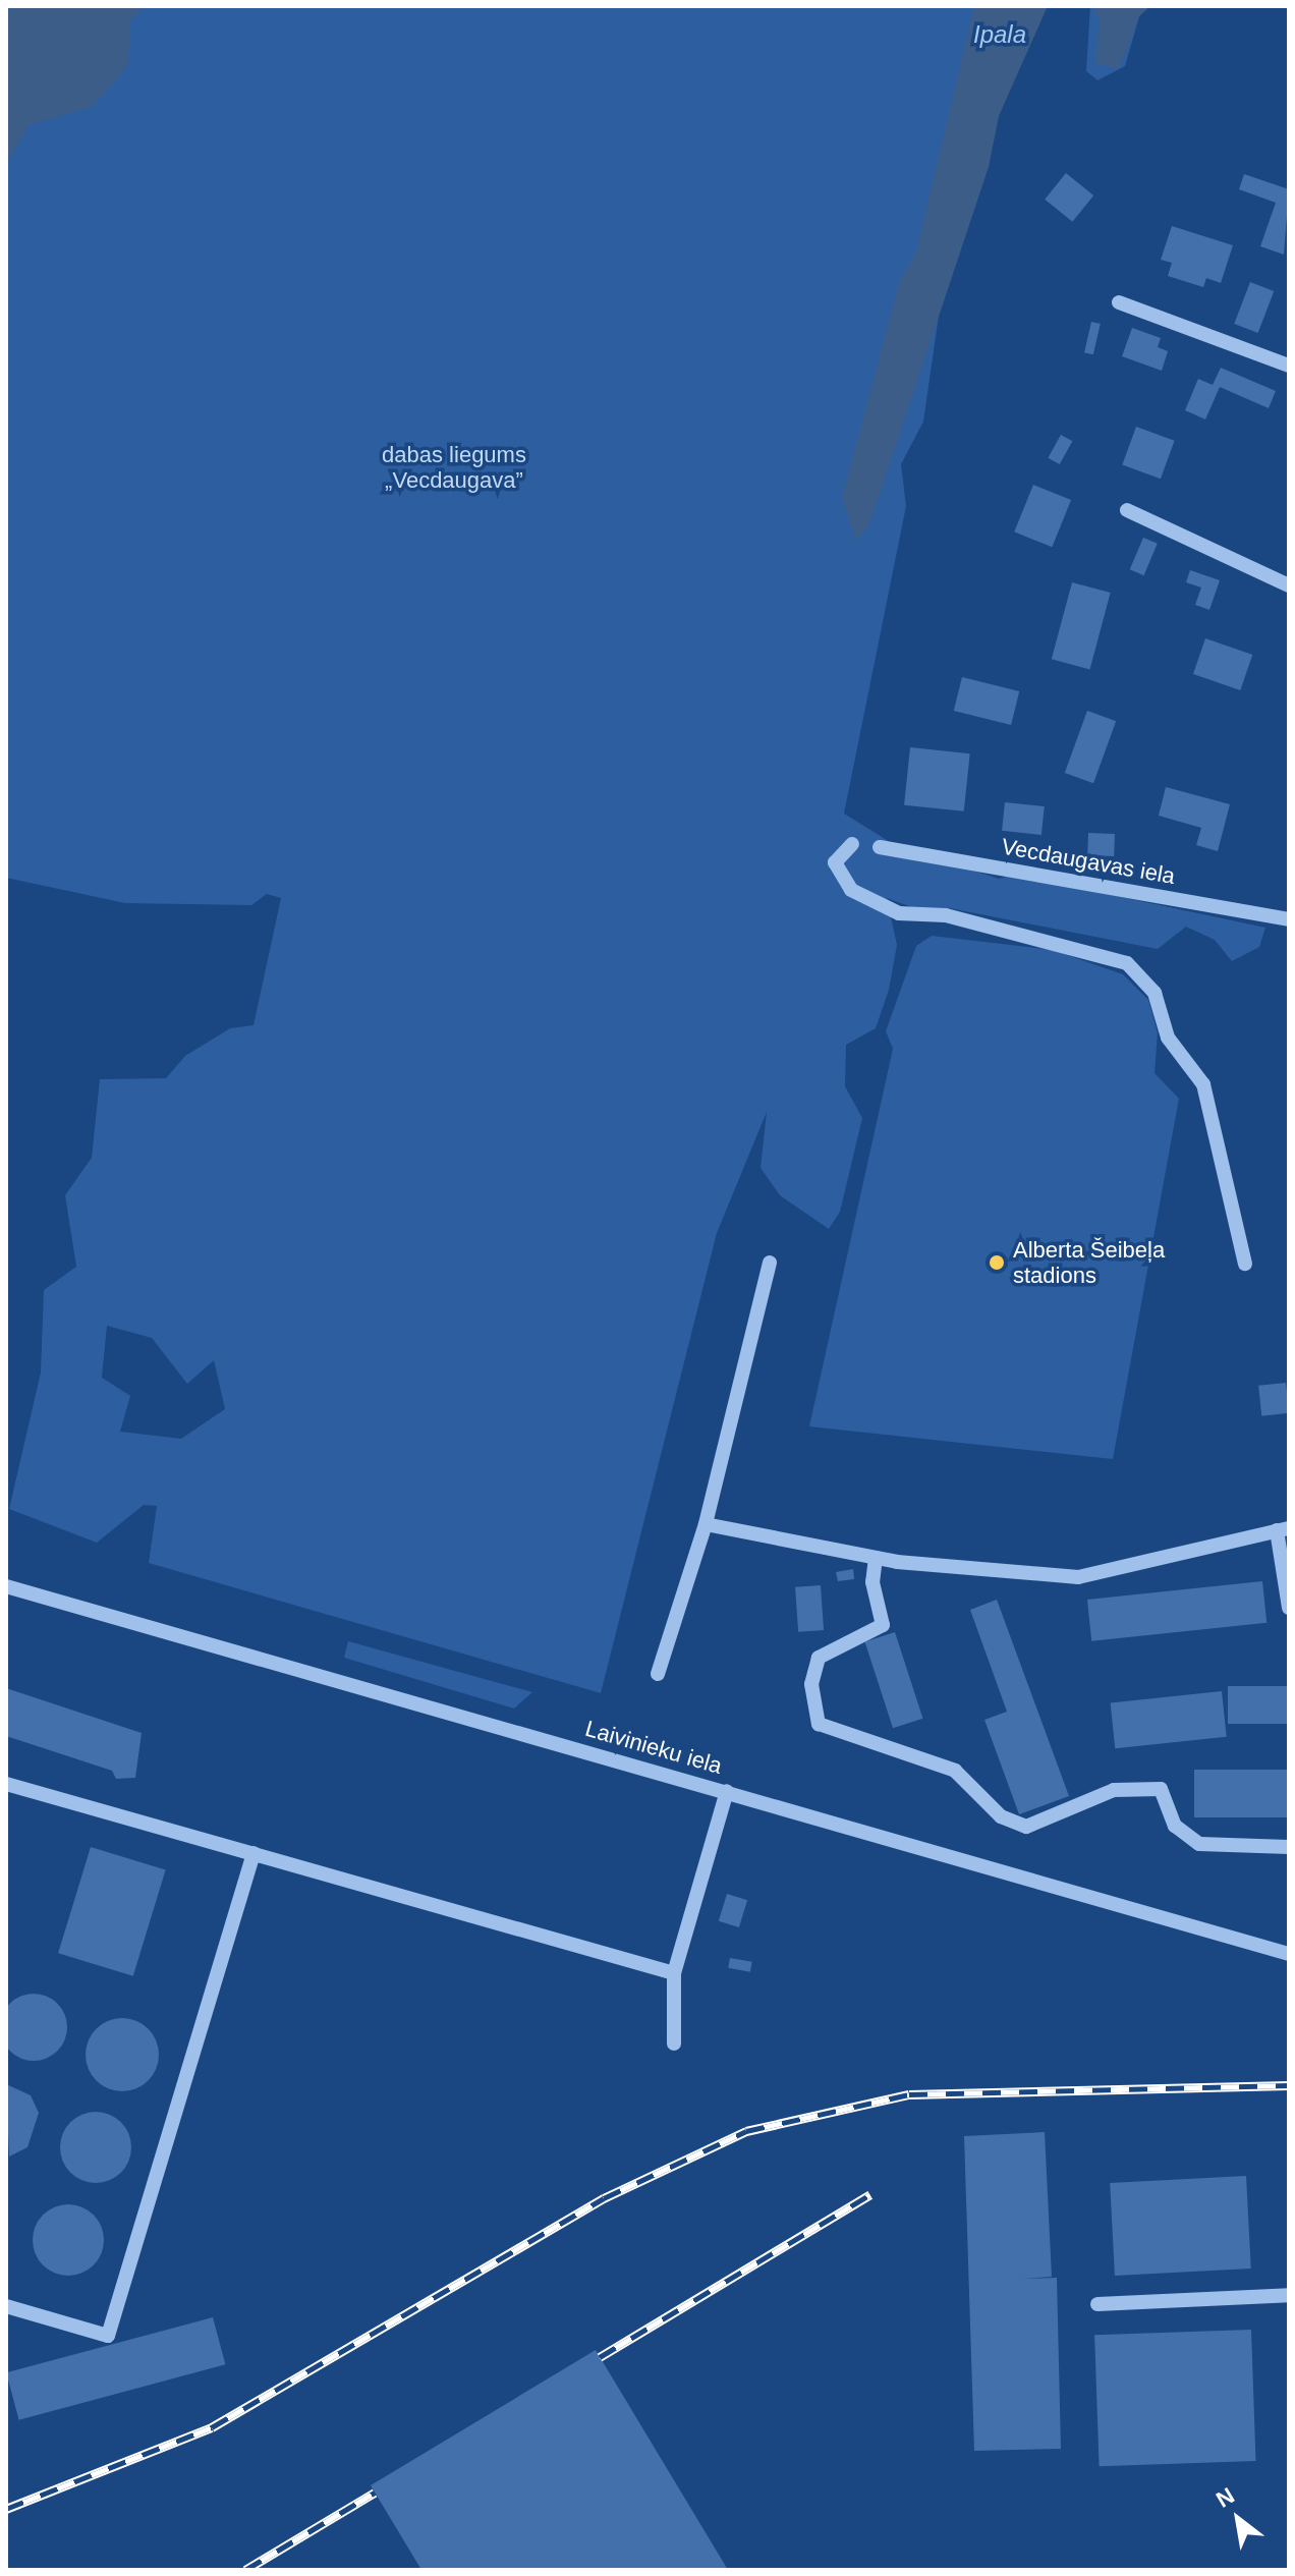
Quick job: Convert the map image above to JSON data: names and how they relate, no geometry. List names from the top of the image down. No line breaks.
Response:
{"streets":{"street":["Vecdaugavas iela","Laivinieku iela"]},"water":["Ipala"],"parks":["dabas liegums „Vecdaugava”"],"places":["Alberta Šeibeļa stadions"],"north":"top left"}
